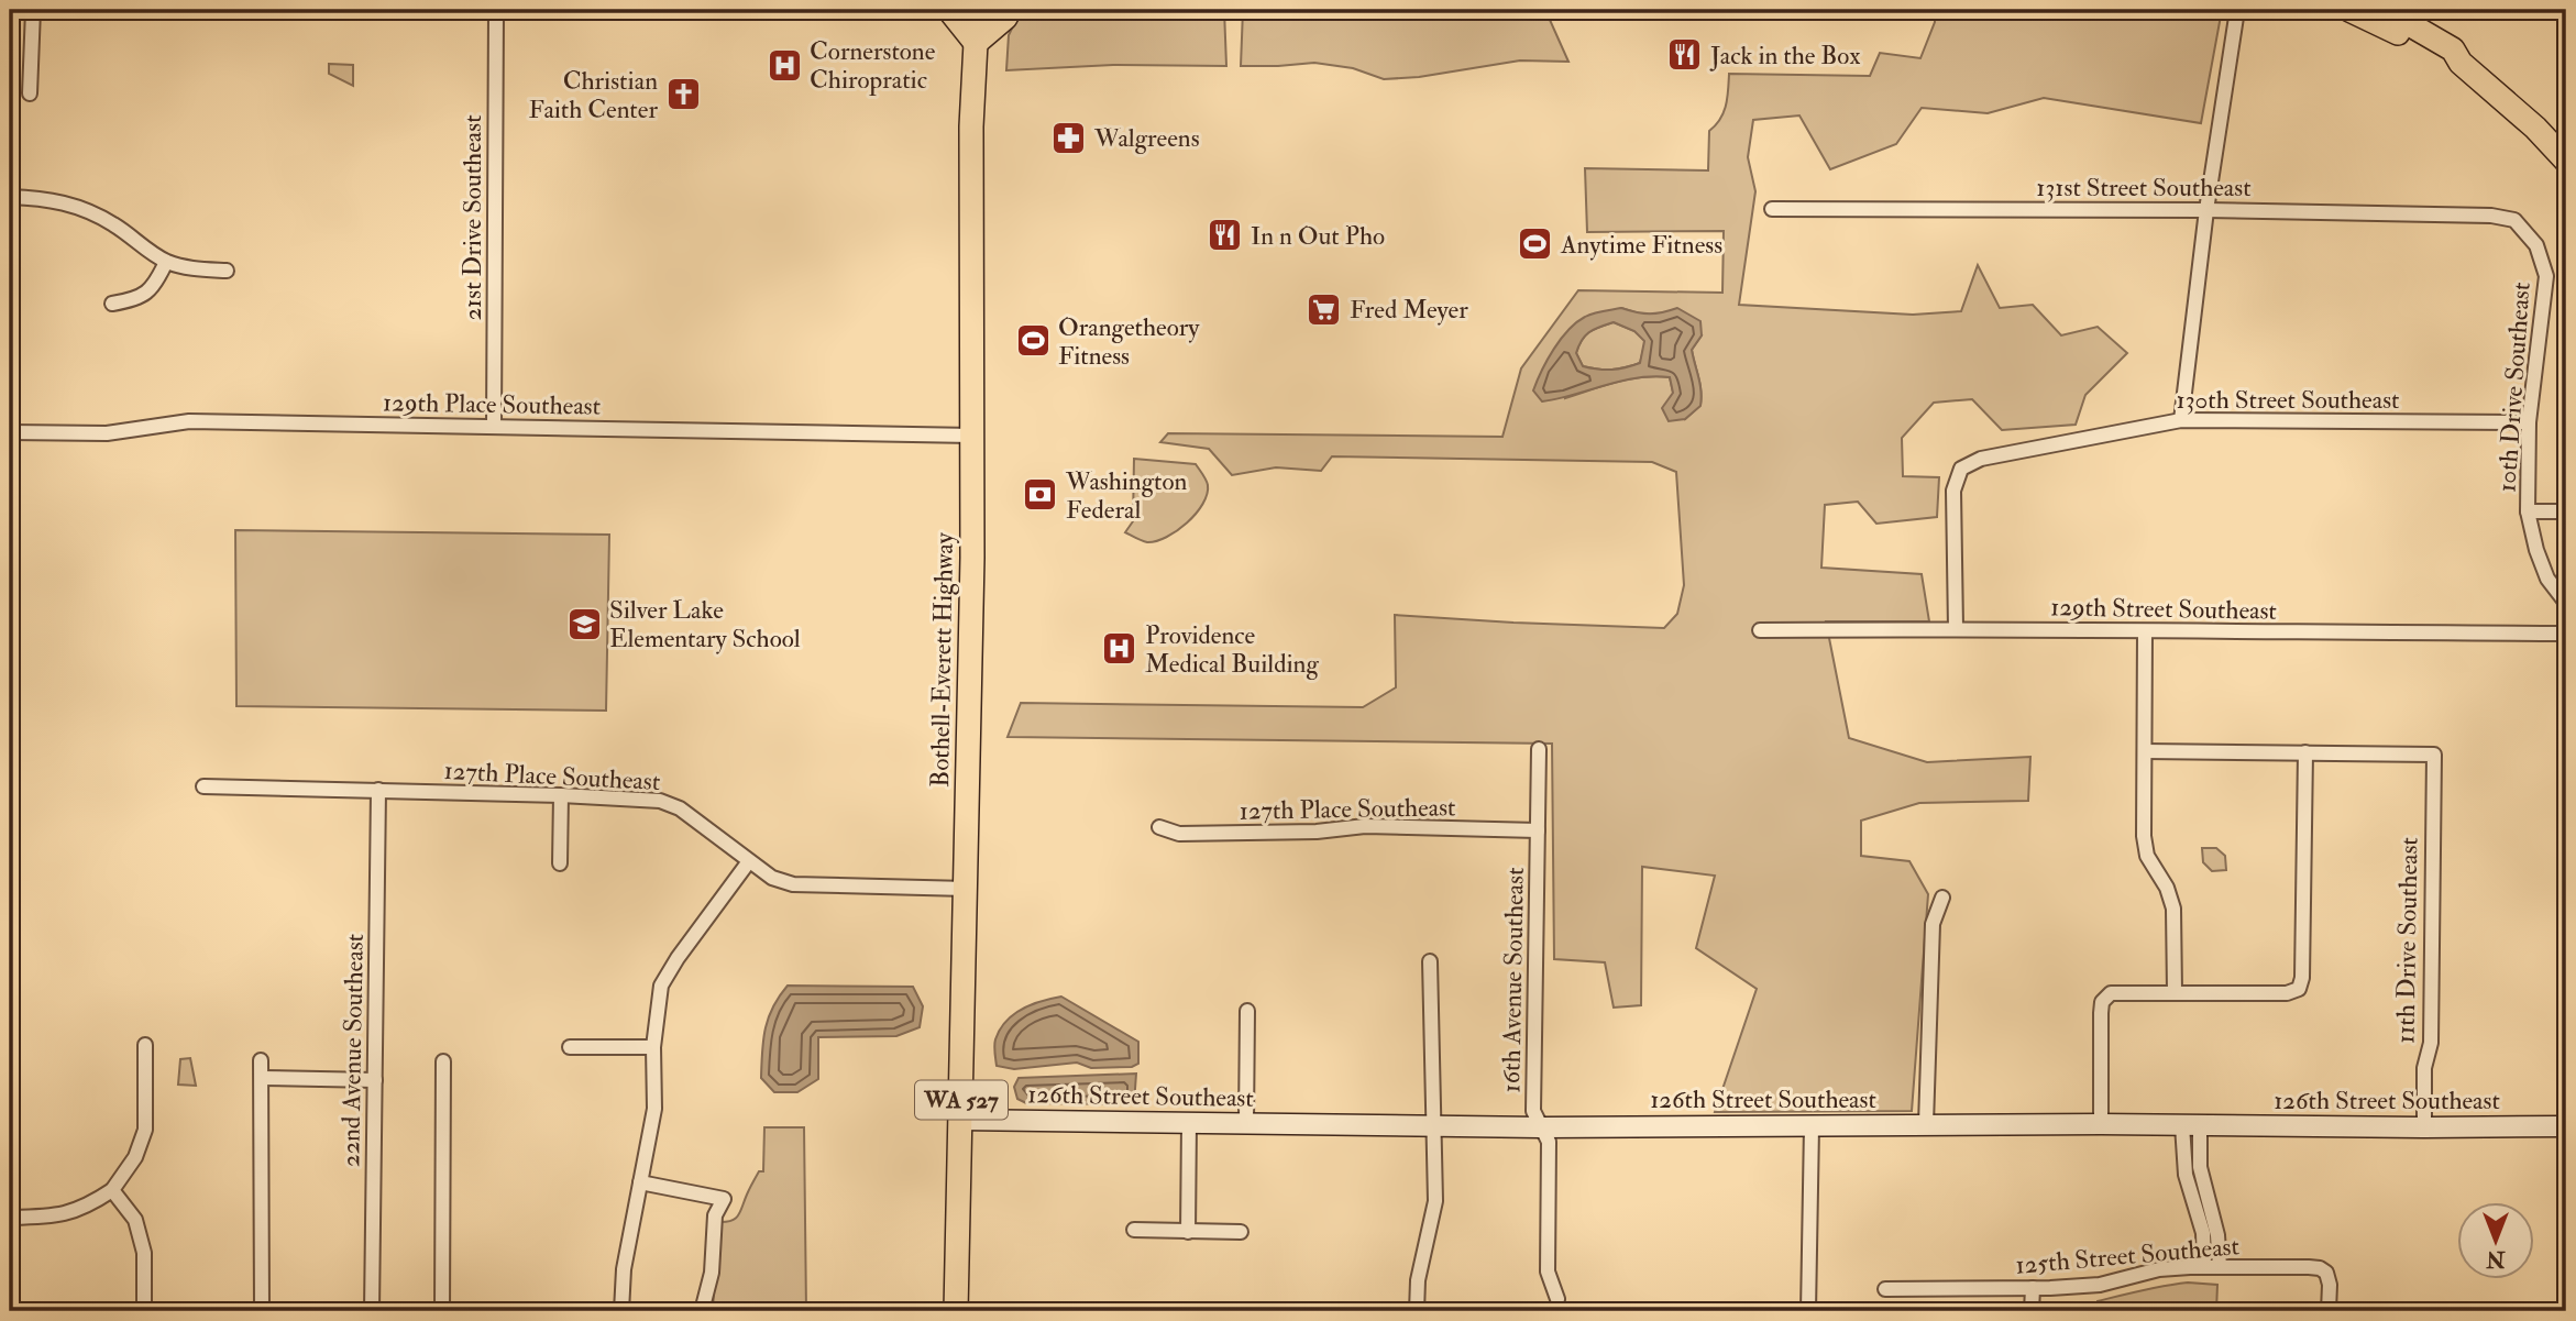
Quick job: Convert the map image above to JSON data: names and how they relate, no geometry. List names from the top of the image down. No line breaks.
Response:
{"streets":{"main road":["Bothell-Everett Highway","WA 527"],"street":["131st Street Southeast","21st Drive Southeast","10th Drive Southeast","130th Street Southeast","129th Place Southeast","129th Street Southeast","127th Place Southeast","11th Drive Southeast","16th Avenue Southeast","22nd Avenue Southeast","126th Street Southeast","125th Street Southeast"]},"crossings":[["131st Street Southeast","10th Drive Southeast"],["21st Drive Southeast","129th Place Southeast"],["10th Drive Southeast","130th Street Southeast"],["130th Street Southeast","129th Street Southeast"],["129th Place Southeast","Bothell-Everett Highway"],["Bothell-Everett Highway","127th Place Southeast"],["Bothell-Everett Highway","126th Street Southeast"],["127th Place Southeast","16th Avenue Southeast"],["127th Place Southeast","22nd Avenue Southeast"],["11th Drive Southeast","126th Street Southeast"],["16th Avenue Southeast","126th Street Southeast"]],"places":{"restaurant":["Jack in the Box","In n Out Pho"],"hospital":["Cornerstone Chiropratic","Providence Medical Building"],"church":["Christian Faith Center"],"pharmacy":["Walgreens"],"sports":["Anytime Fitness","Orangetheory Fitness"],"supermarket":["Fred Meyer"],"bank":["Washington Federal"],"school or university":["Silver Lake Elementary School"]},"north":"bottom"}
